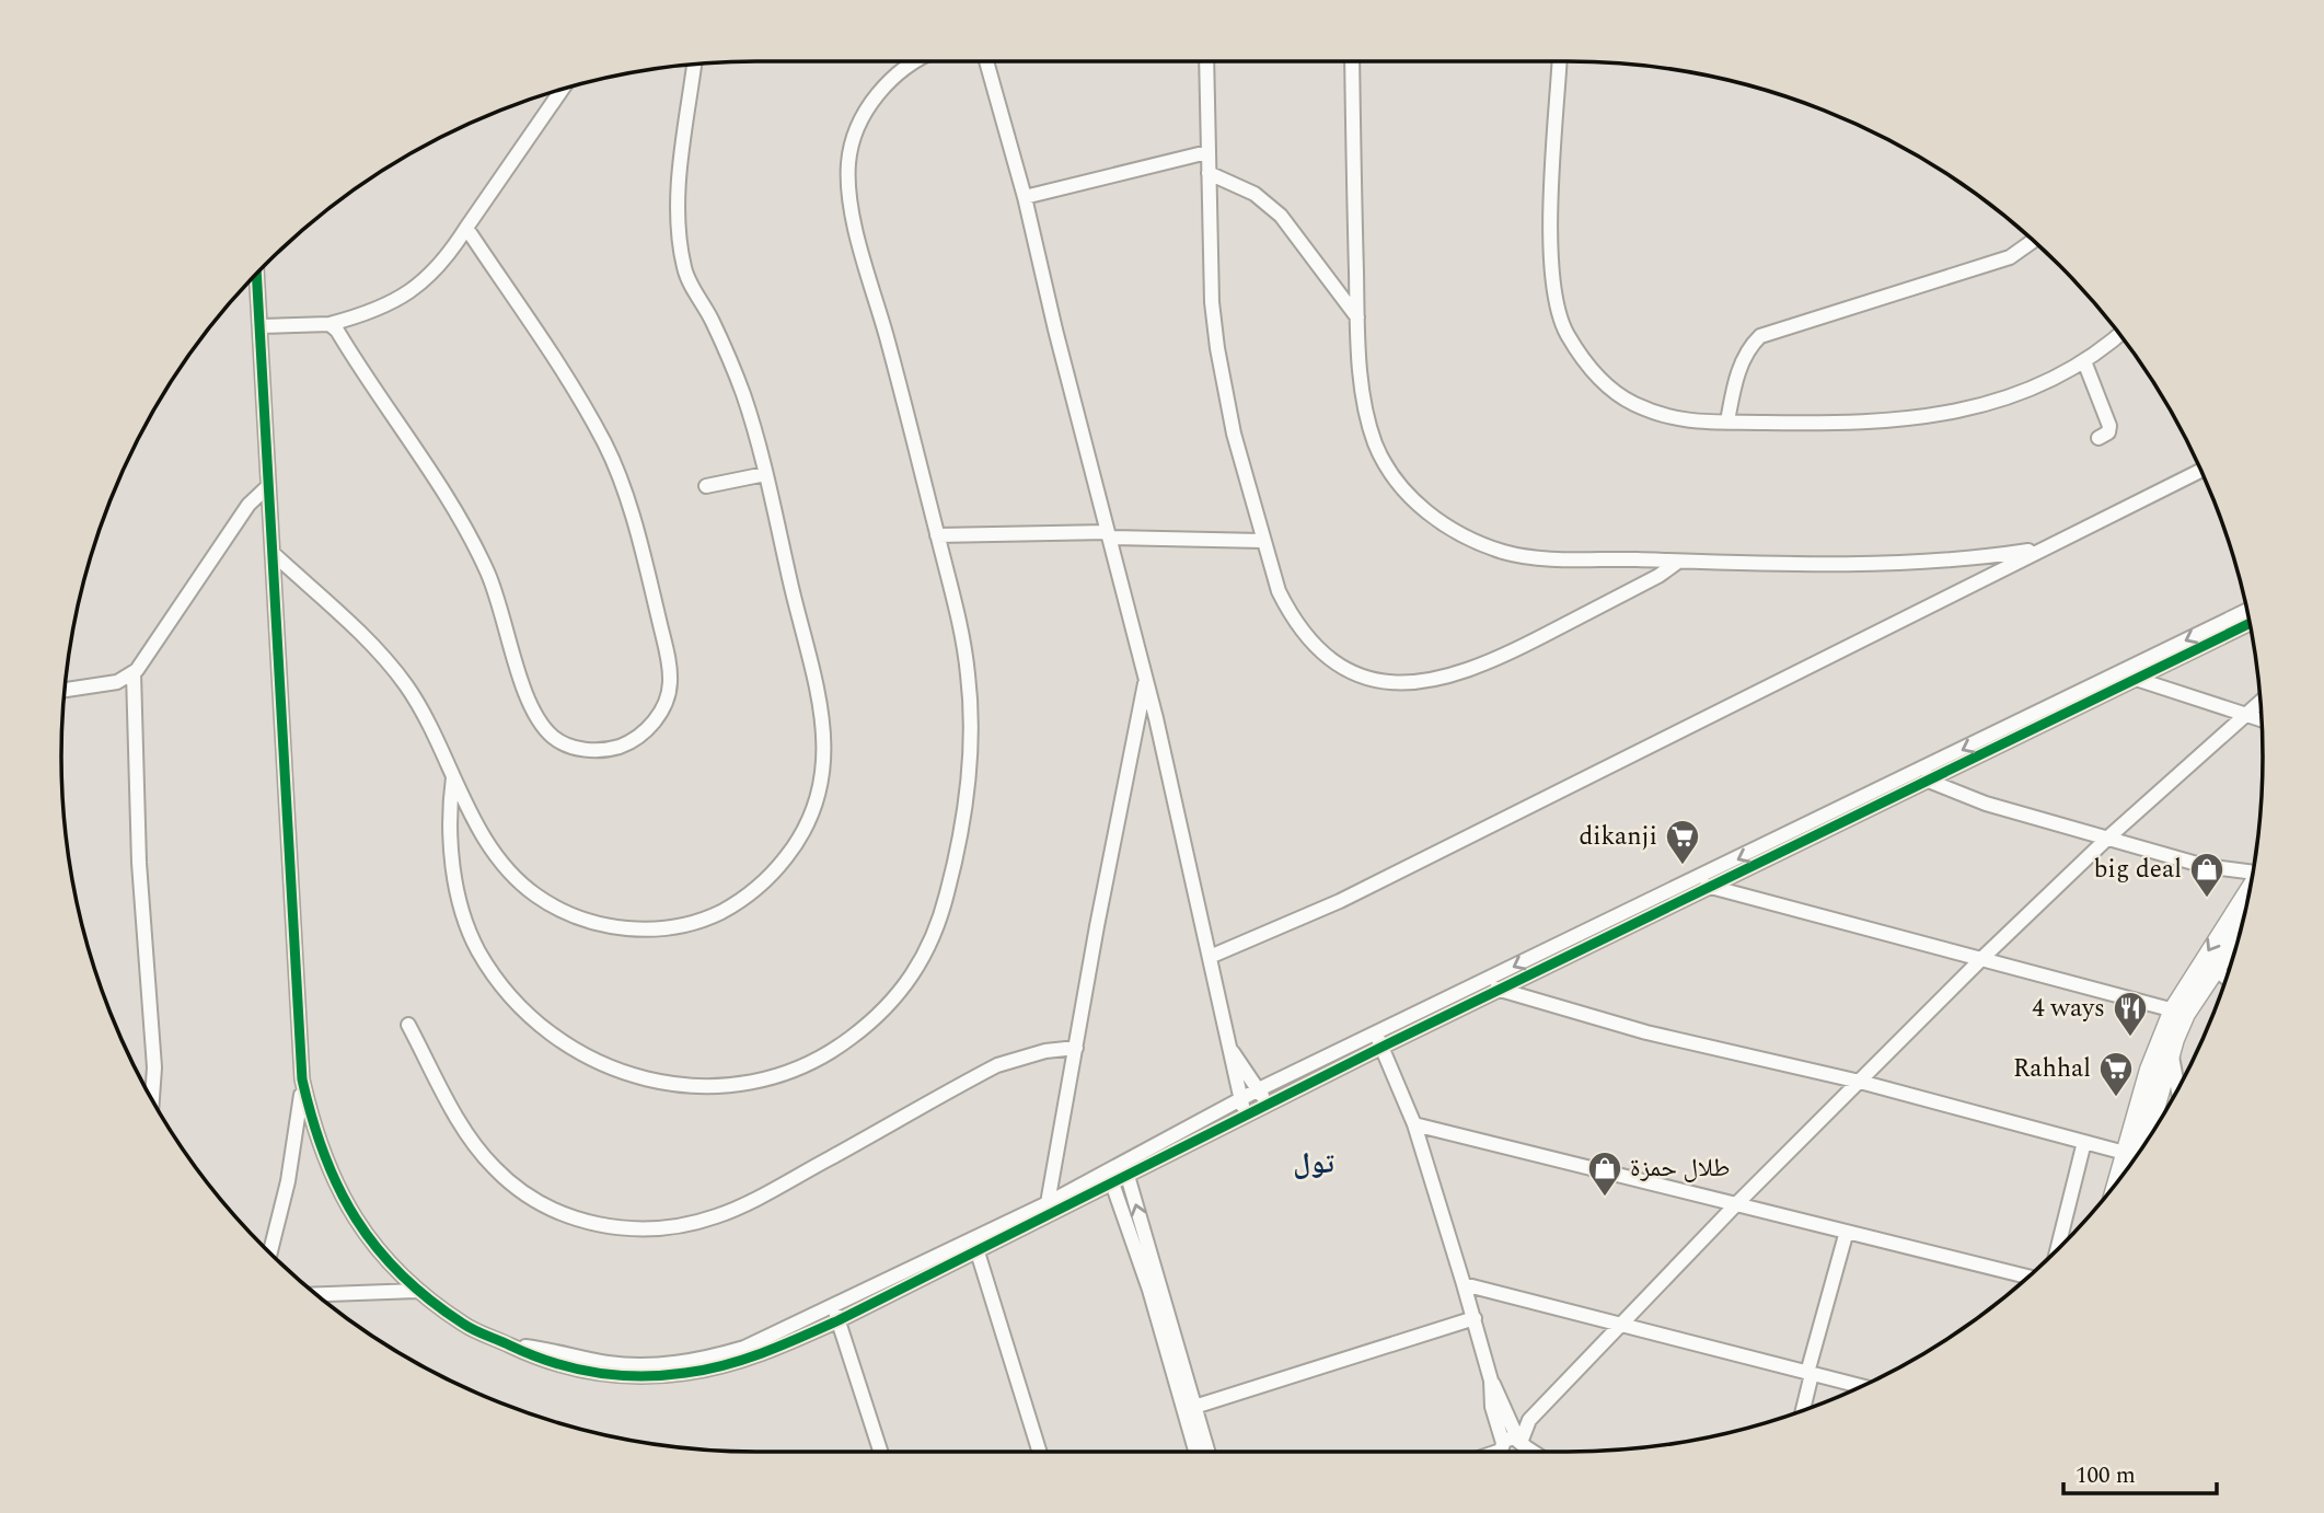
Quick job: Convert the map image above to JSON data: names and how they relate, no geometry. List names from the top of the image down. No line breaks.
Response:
{"districts":["تول"],"places":{"supermarket":["dikanji","Rahhal"],"shop":["big deal","طلال حمزة"],"restaurant":["4 ways"]},"scale_bar":"100 m"}
